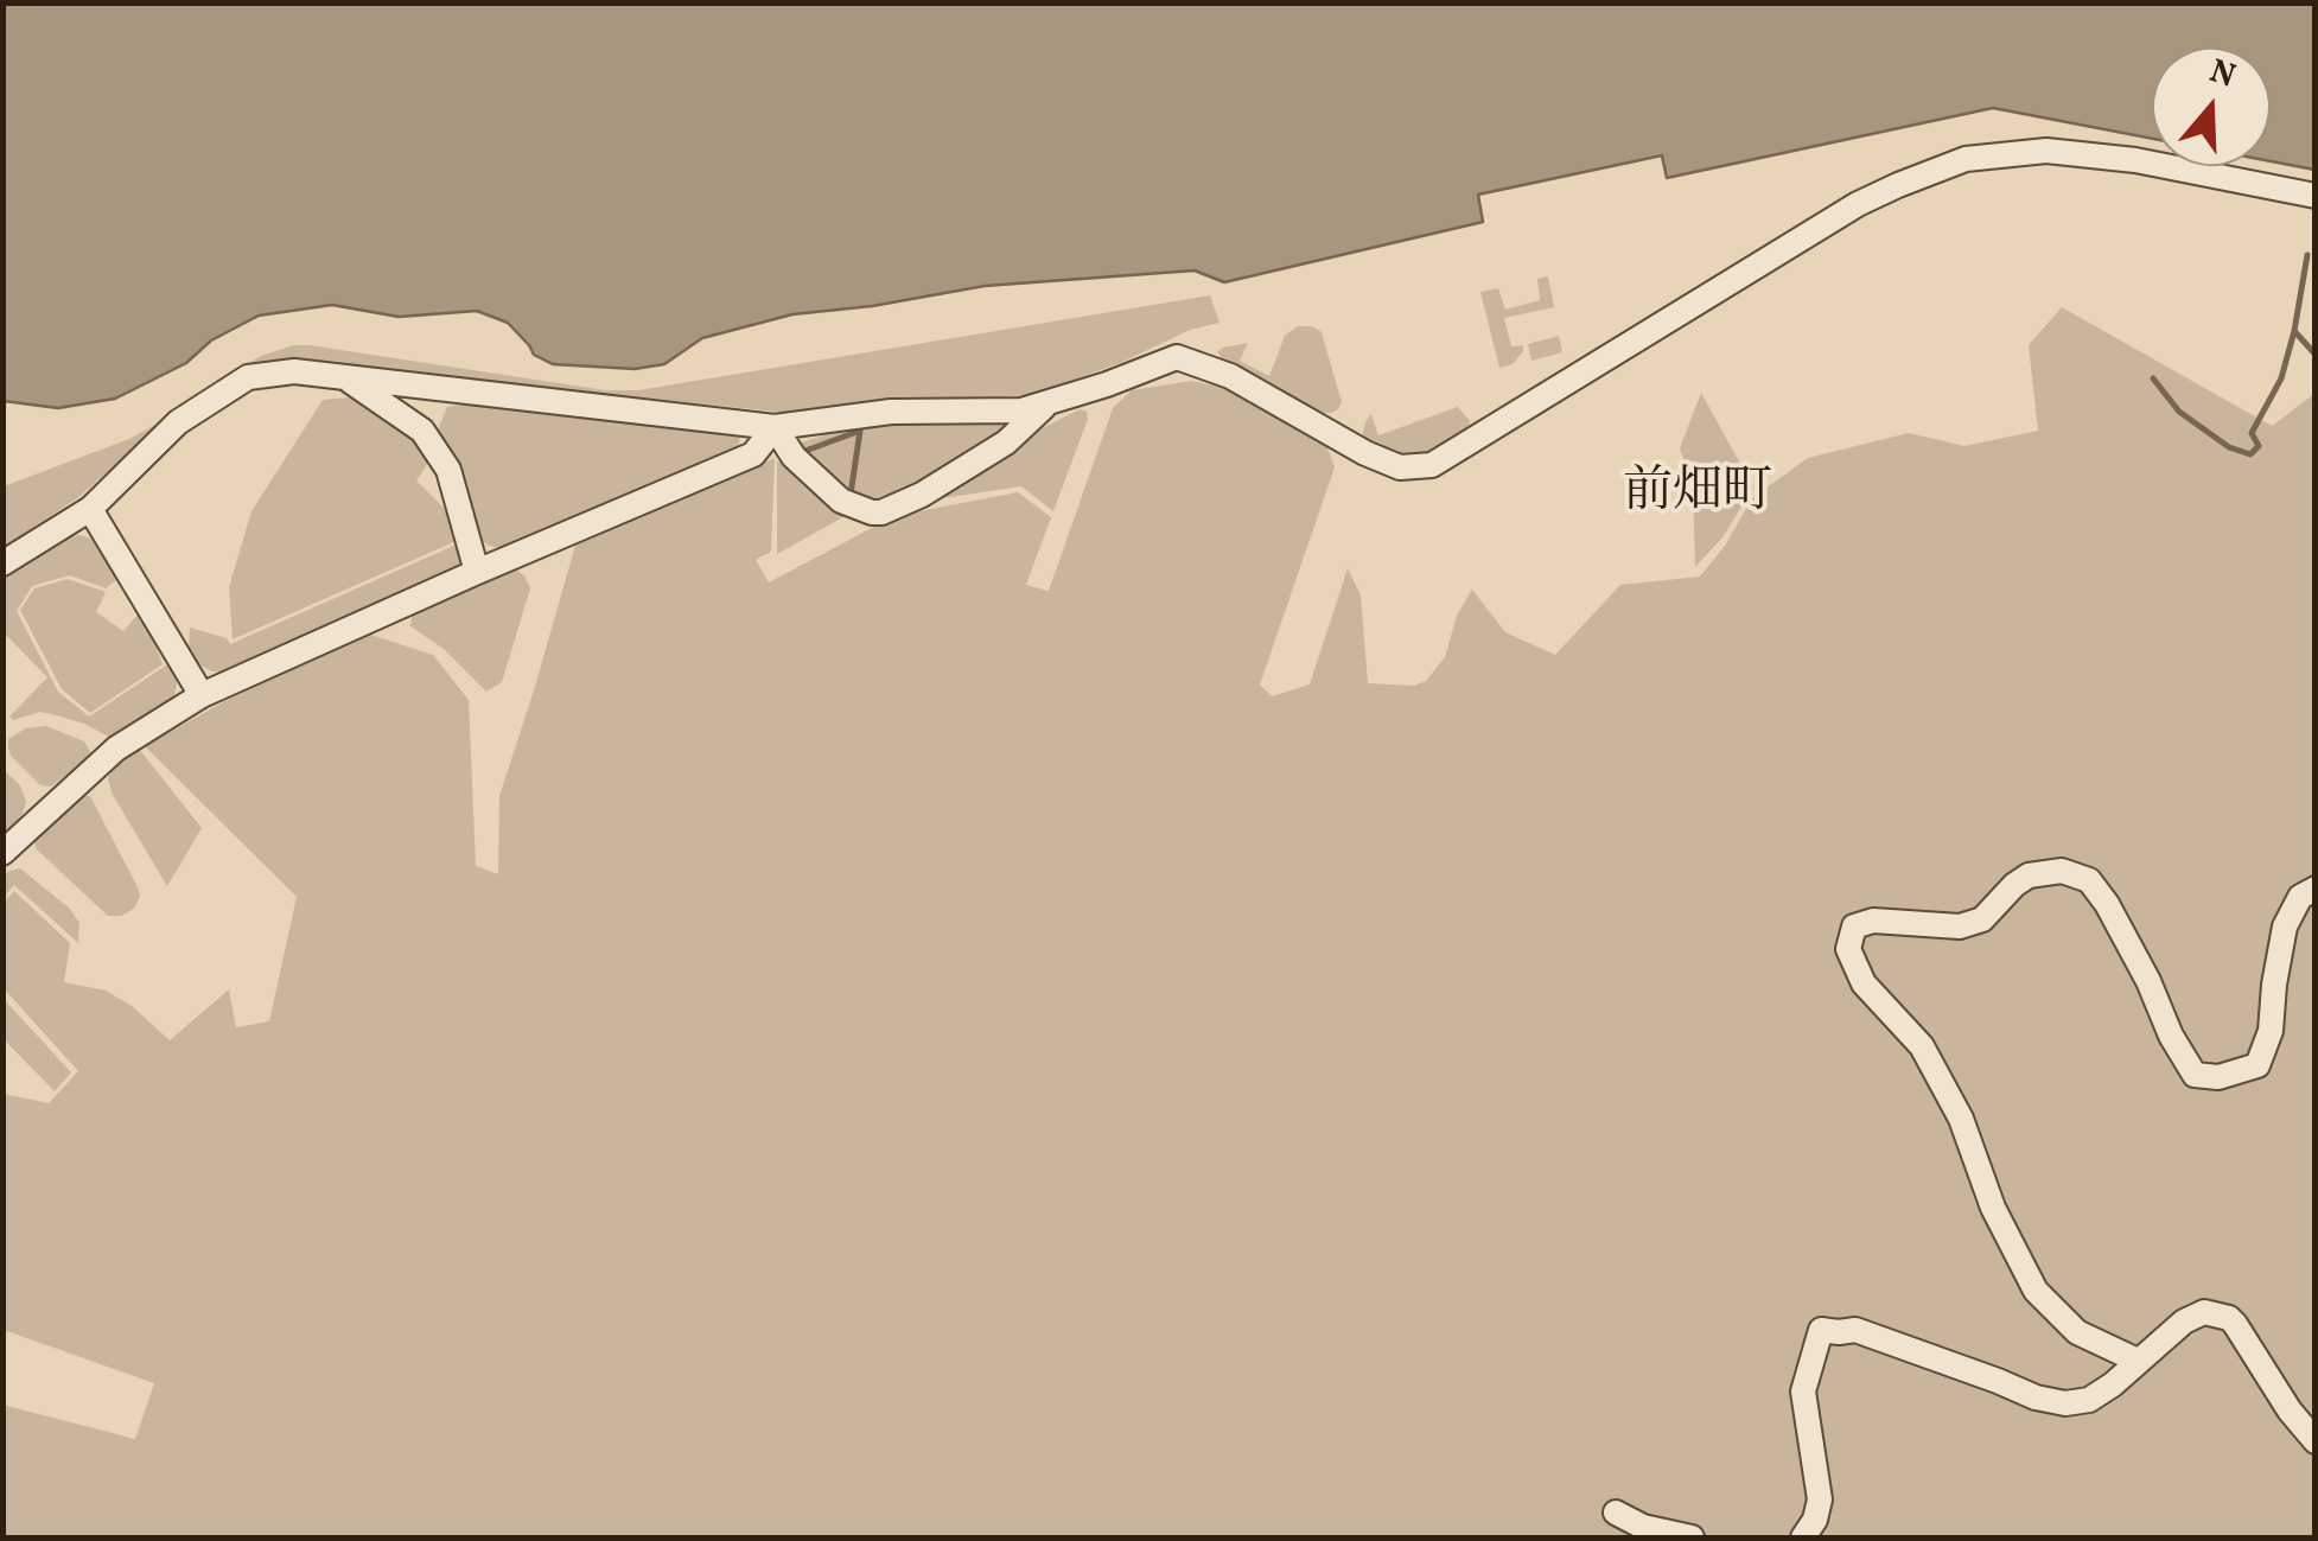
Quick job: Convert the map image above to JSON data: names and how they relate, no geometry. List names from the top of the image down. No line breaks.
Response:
{"districts":["前畑町"],"north":"top"}
